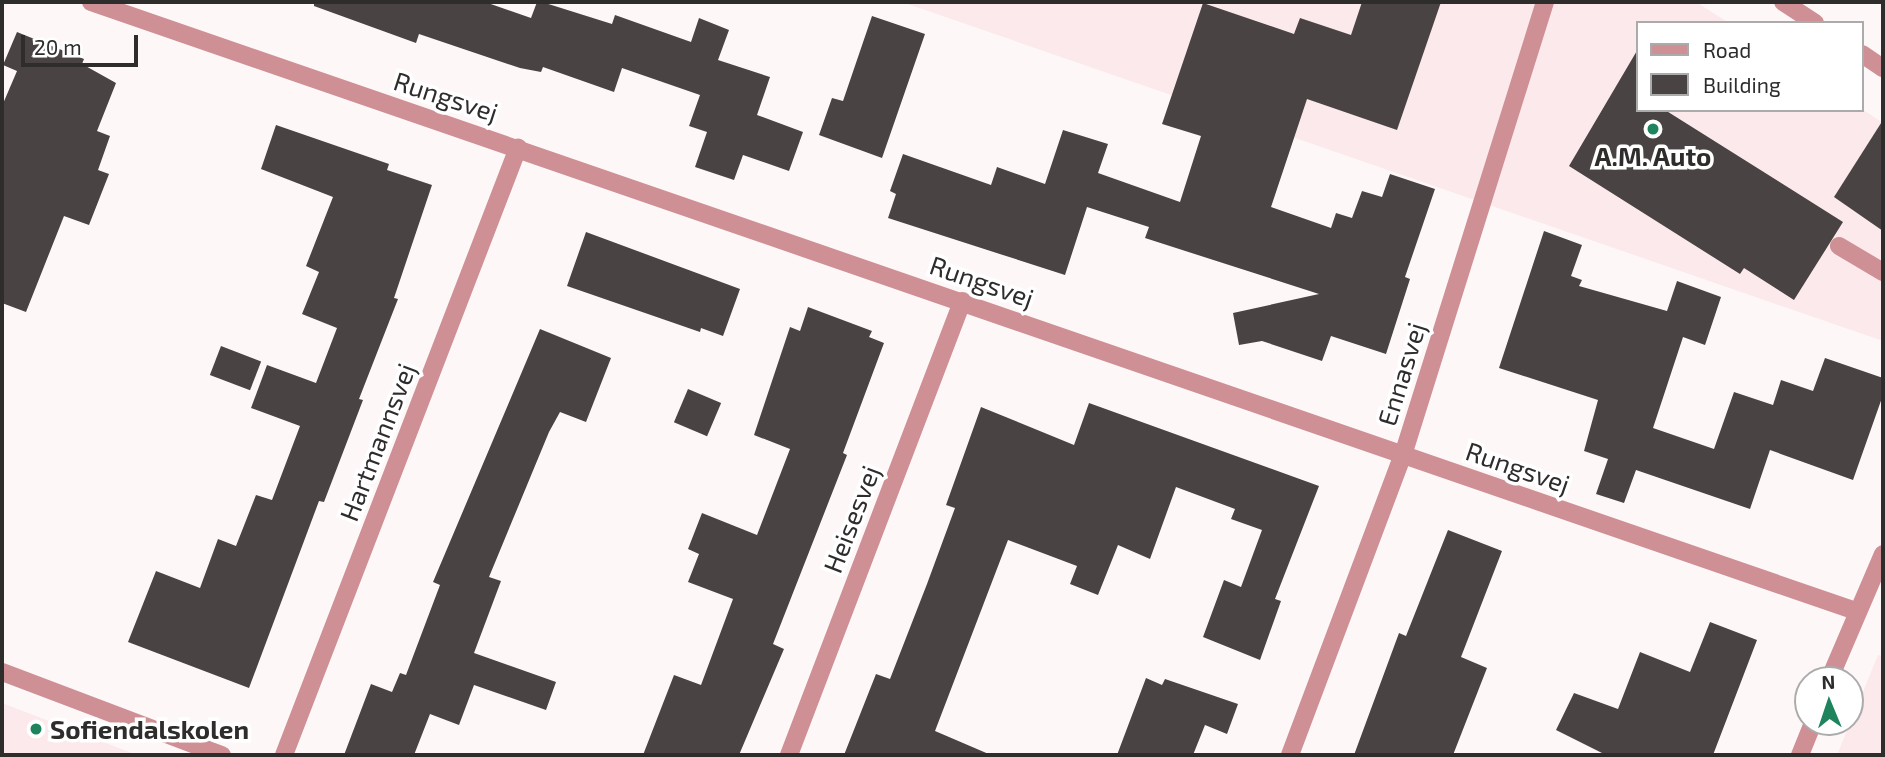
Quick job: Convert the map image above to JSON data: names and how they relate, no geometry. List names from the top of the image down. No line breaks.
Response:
{"streets":{"street":["Rungsvej","Ennasvej","Hartmannsvej","Heisesvej"]},"crossings":[["Rungsvej","Ennasvej"],["Rungsvej","Hartmannsvej"],["Rungsvej","Heisesvej"]],"places":["A.M. Auto","Sofiendalskolen"],"legend":["Road","Building"],"scale_bar":"20 m","north":"top"}
